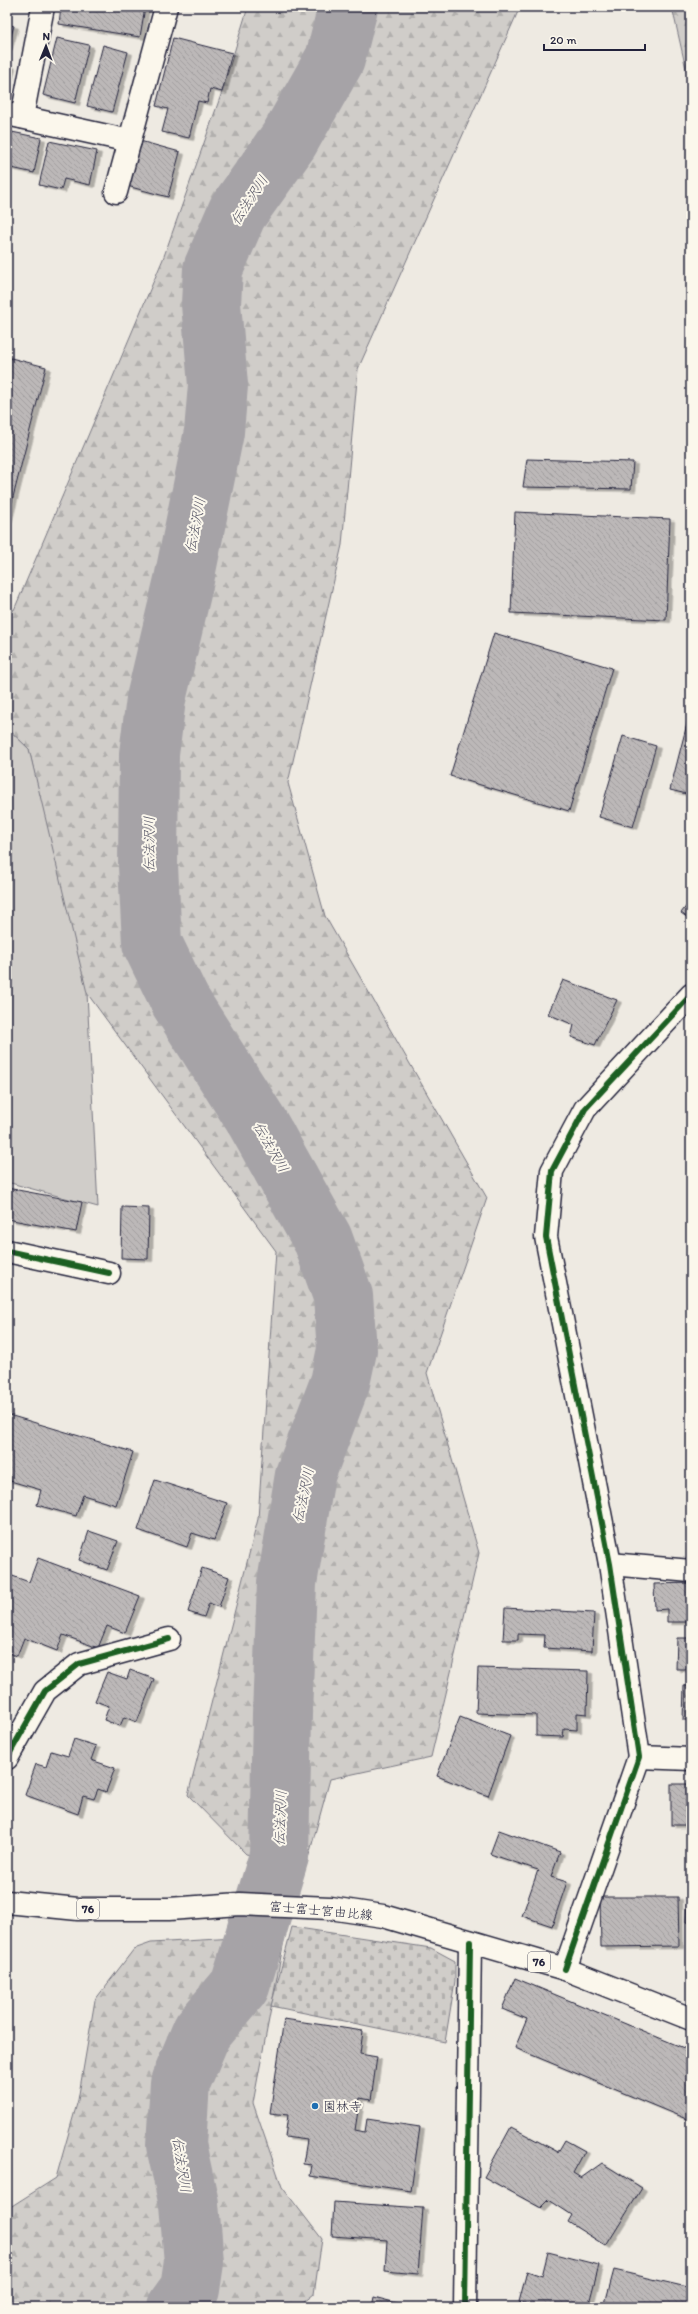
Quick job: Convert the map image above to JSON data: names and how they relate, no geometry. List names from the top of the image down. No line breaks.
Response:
{"streets":{"street":["76","富士富士宮由比線"]},"water":["伝法沢川"],"places":["園林寺"],"scale_bar":"20 m","north":"top"}
